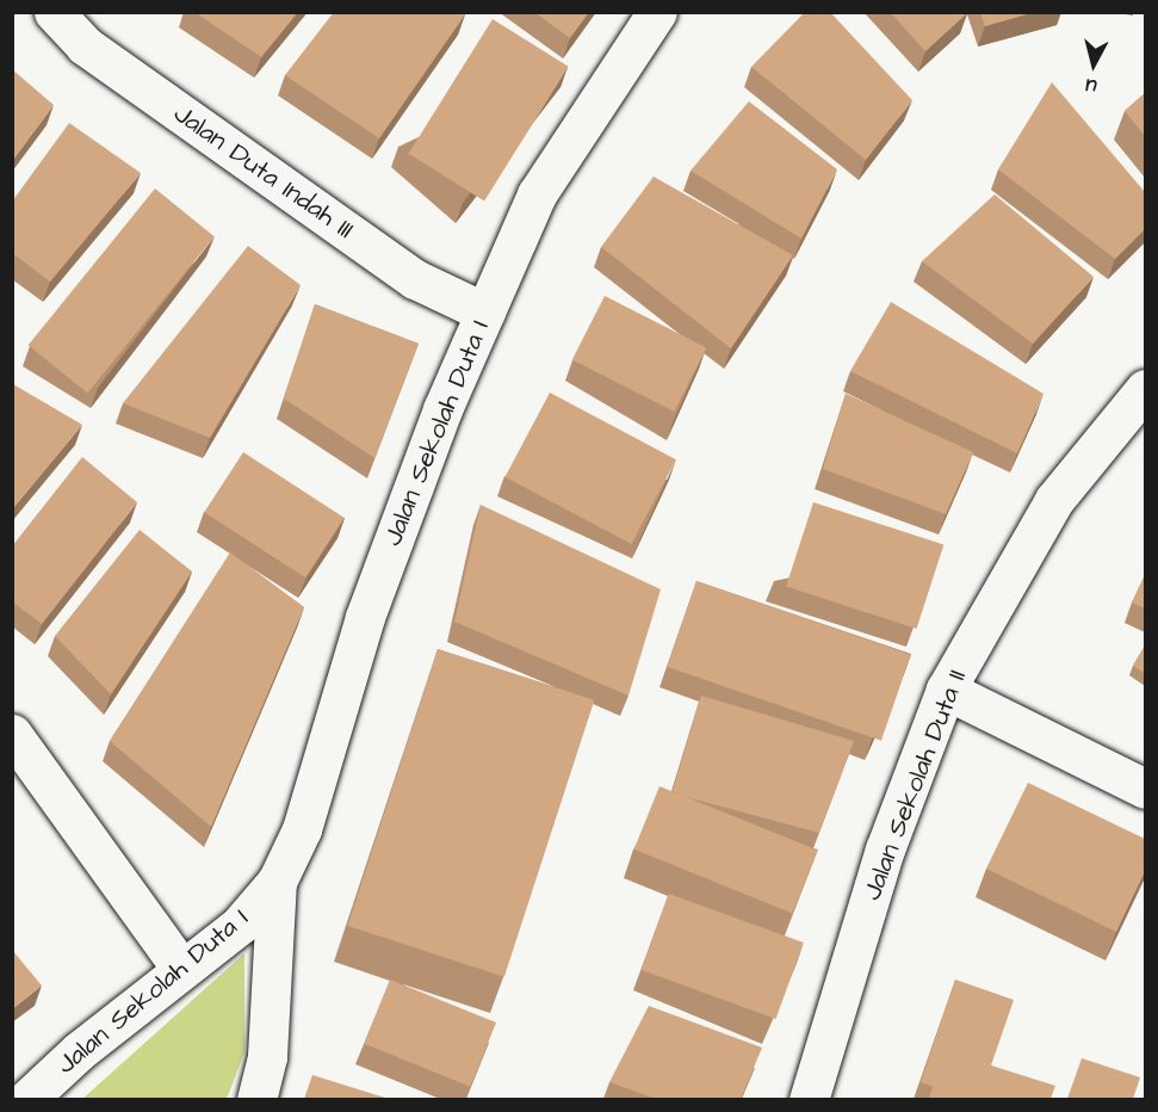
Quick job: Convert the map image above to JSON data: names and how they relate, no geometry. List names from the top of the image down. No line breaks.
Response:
{"streets":{"street":["Jalan Duta Indah III","Jalan Sekolah Duta I","Jalan Sekolah Duta II"]},"crossings":[["Jalan Duta Indah III","Jalan Sekolah Duta I"]],"north":"bottom"}
